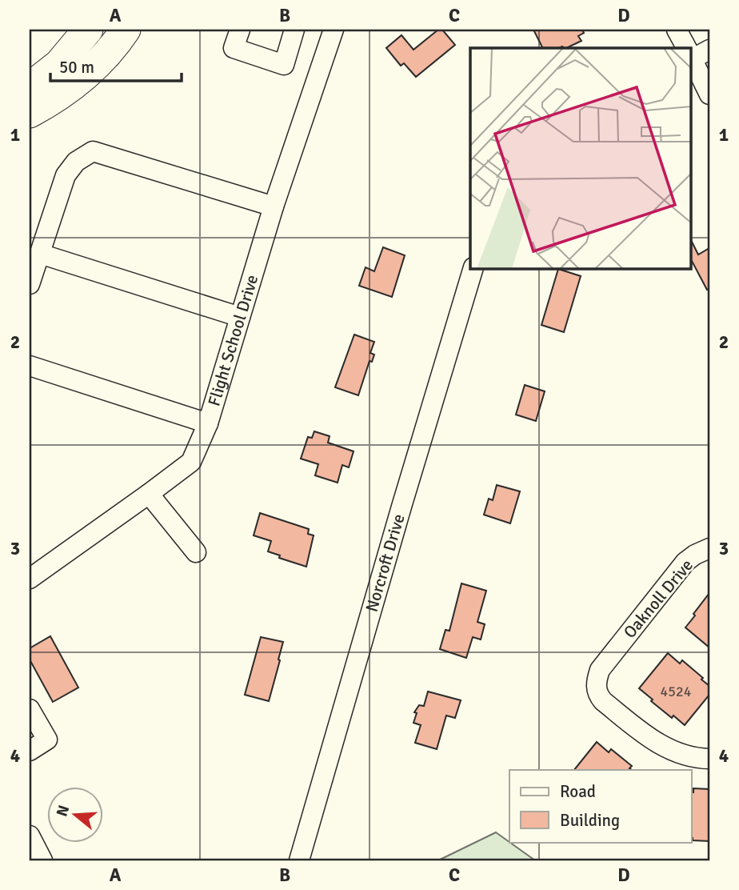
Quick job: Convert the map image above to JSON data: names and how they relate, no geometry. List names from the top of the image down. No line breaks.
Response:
{"streets":{"street":["Flight School Drive","Norcroft Drive","Oaknoll Drive"]},"house_numbers":["4524"],"legend":["Road","Building"],"scale_bar":"50 m","north":"left","grid":{"columns":["A","B","C","D"],"rows":["1","2","3","4"]}}
